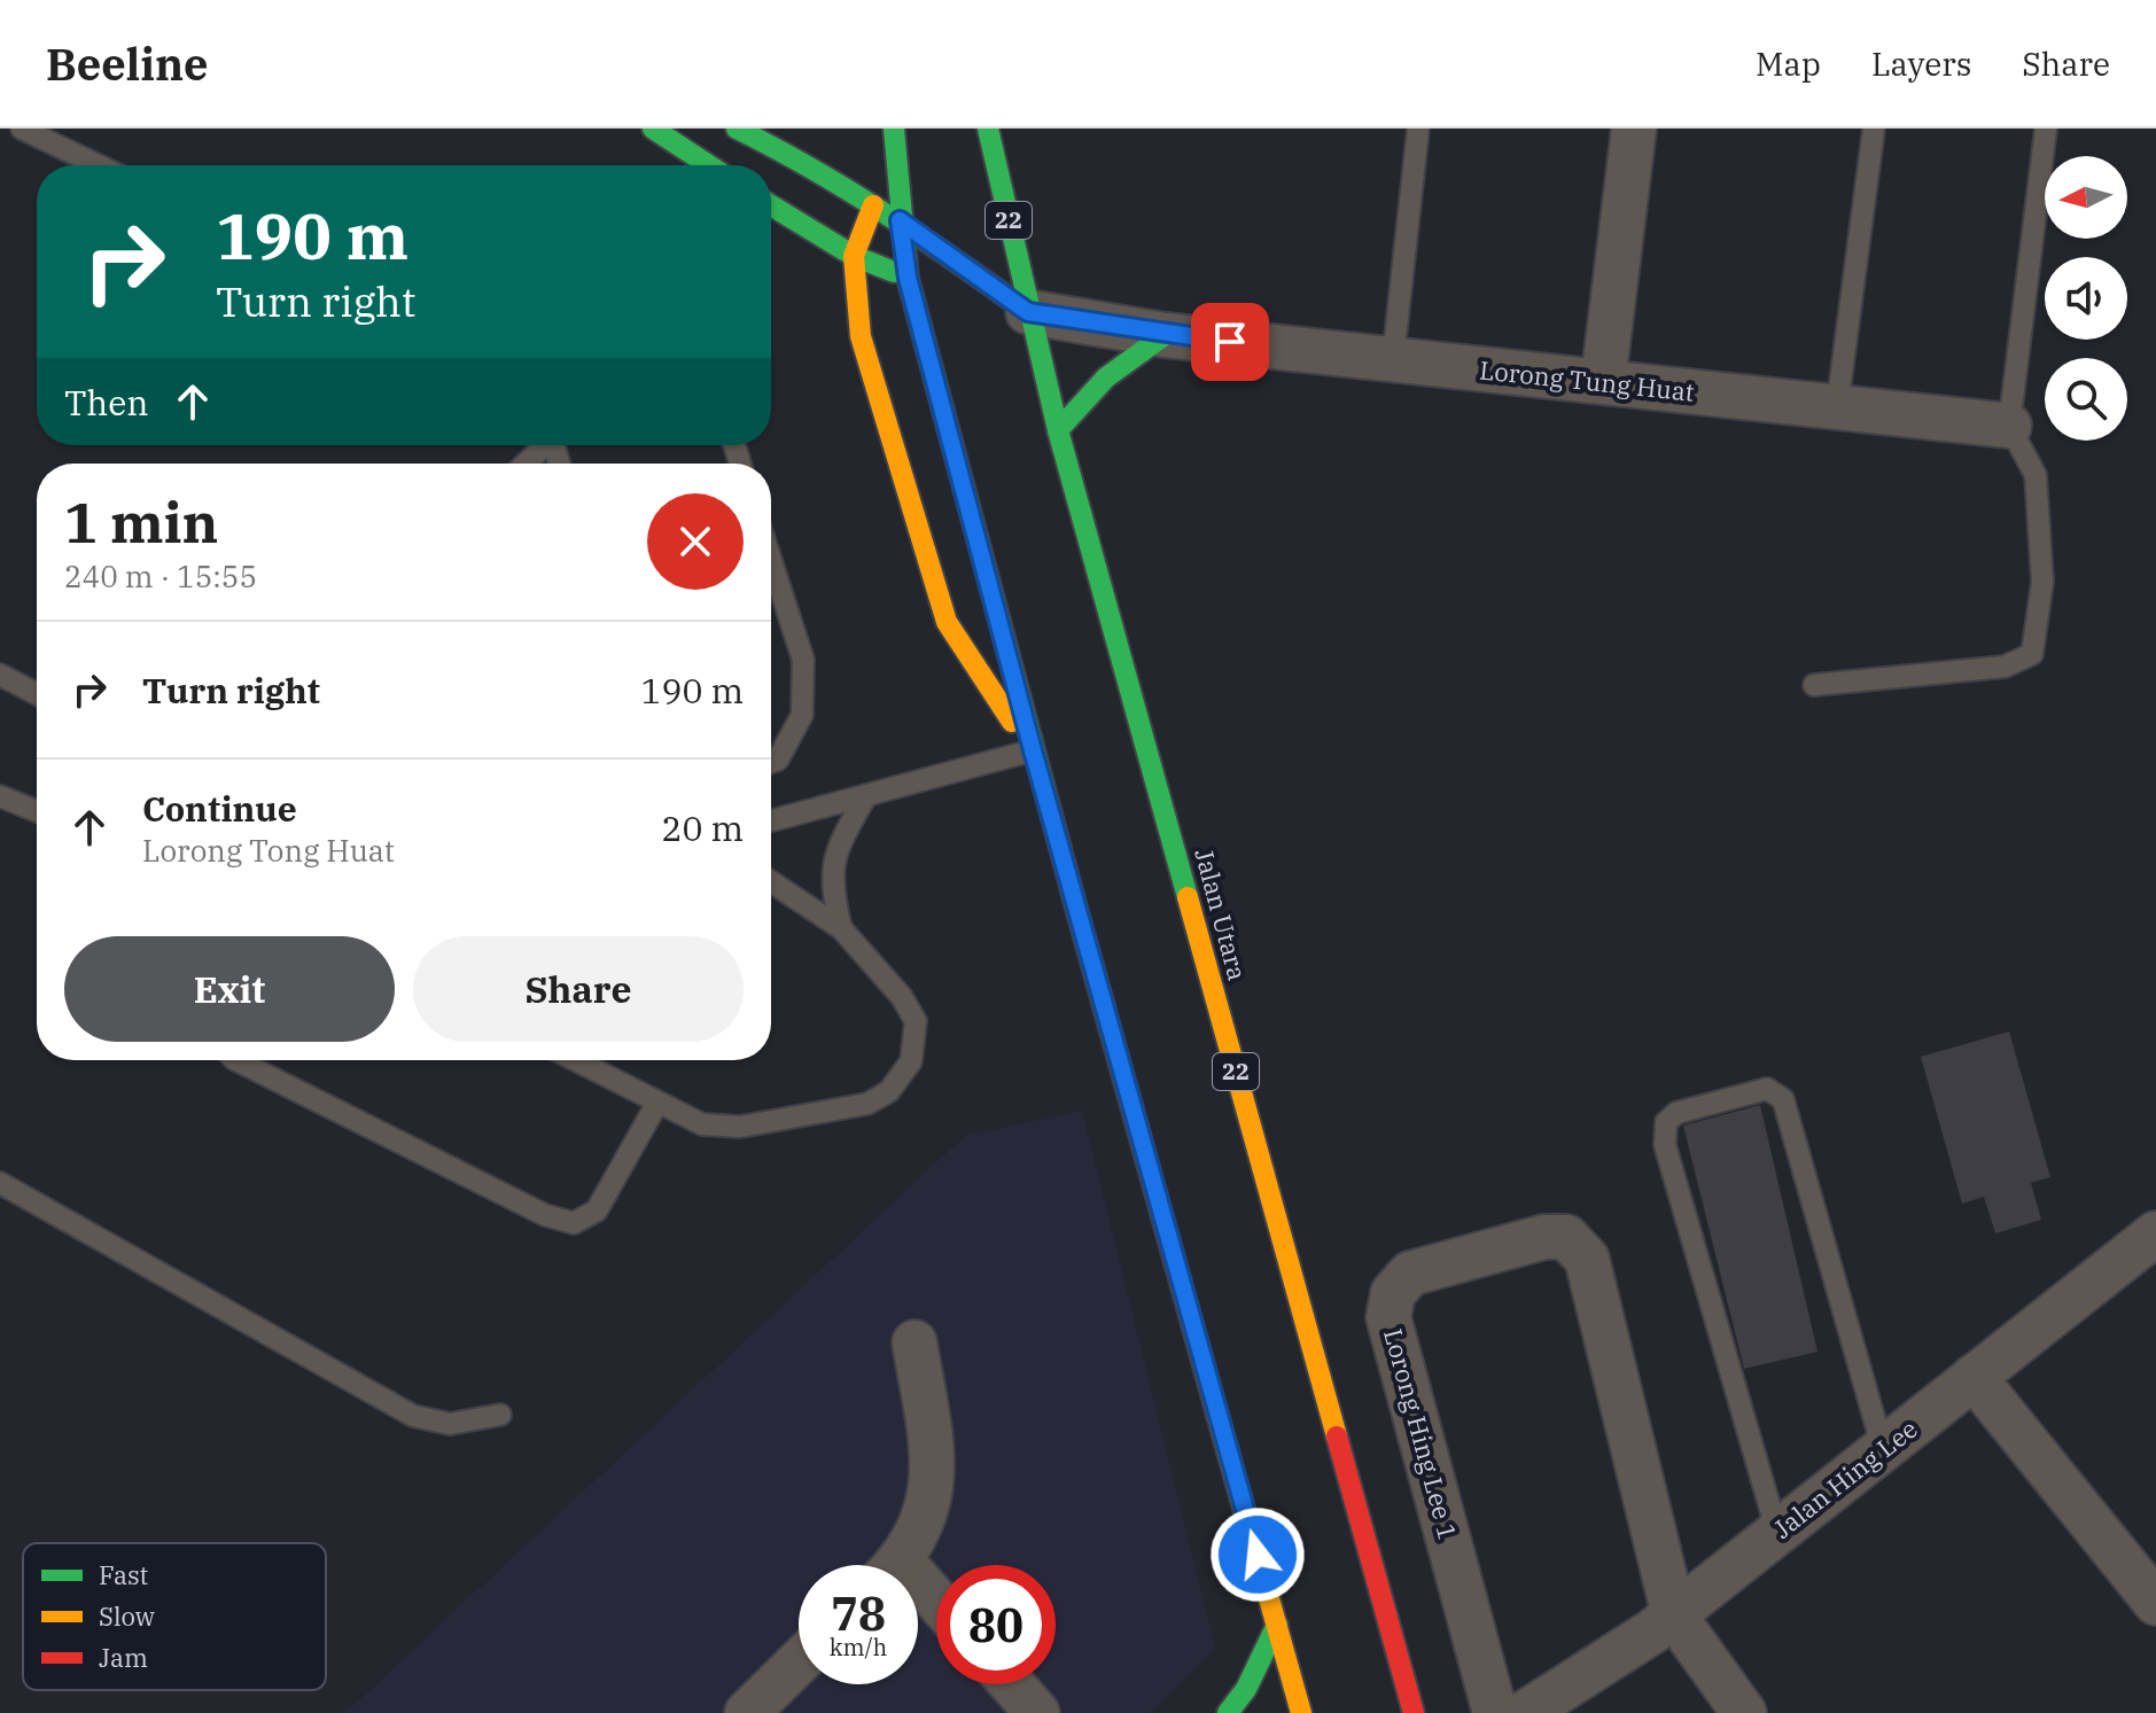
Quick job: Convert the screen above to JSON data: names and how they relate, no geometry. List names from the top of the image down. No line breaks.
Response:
{"streets":{"main road":["22","Jalan Utara"],"street":["Lorong Tung Huat","Lorong Hing Lee 1","Jalan Hing Lee"]},"crossings":[["Lorong Tung Huat","Jalan Utara"],["Lorong Hing Lee 1","Jalan Hing Lee"]],"legend":["Fast","Slow","Jam"],"north":"left","page":{"header":"Beeline","nav":["Map","Layers","Share"],"turn":["190 m","Turn right"],"then":"Then","heading":["1 min","240 m · 15:55"],"list":[{"name":"Turn right","value":"190 m"},{"name":"Continue","note":"Lorong Tong Huat","value":"20 m"}],"buttons":["Exit","Share"],"speed":"78 km/h","limit":"80"}}
